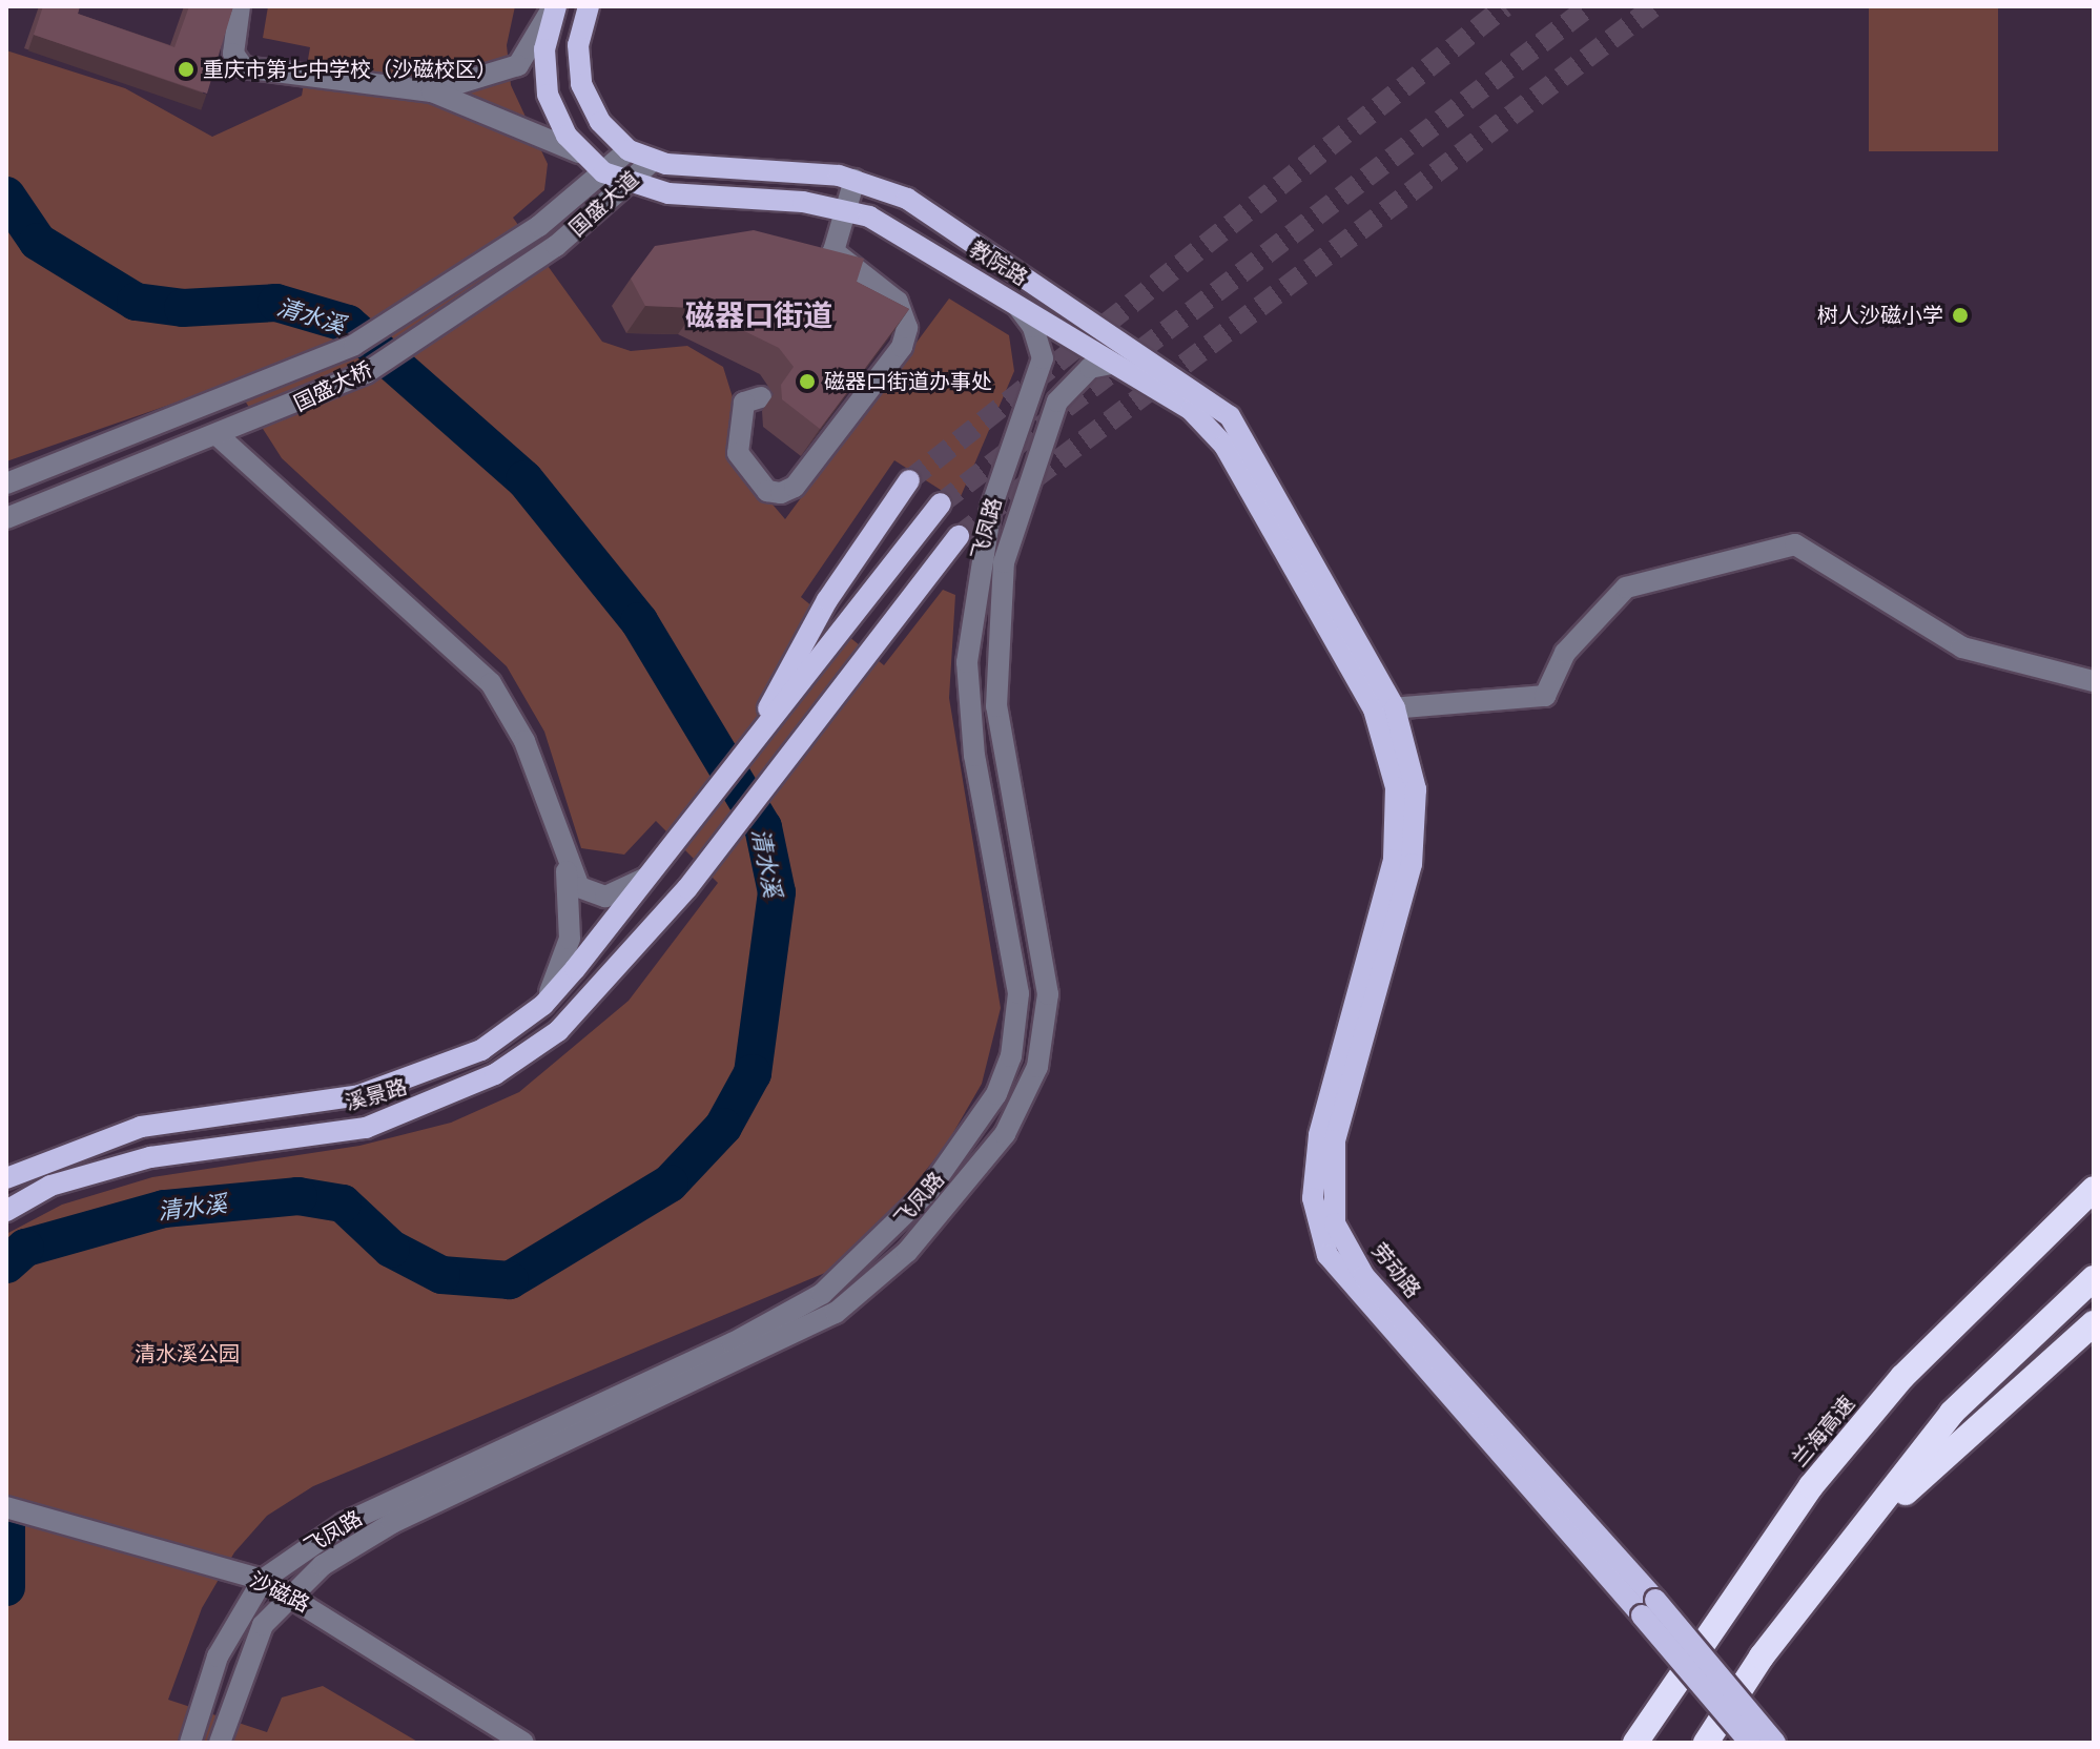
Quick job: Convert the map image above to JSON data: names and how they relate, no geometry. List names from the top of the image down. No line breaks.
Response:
{"streets":{"highway":["兰海高速"],"main road":["教院路","溪景路","劳动路"],"street":["国盛大道","国盛大桥","飞凤路","沙磁路"]},"crossings":[["国盛大道","教院路"],["国盛大道","国盛大桥"],["教院路","飞凤路"],["教院路","劳动路"],["飞凤路","沙磁路"]],"districts":["磁器口街道"],"water":["清水溪"],"parks":["清水溪公园"],"places":["重庆市第七中学校（沙磁校区）","树人沙磁小学","磁器口街道办事处"]}
